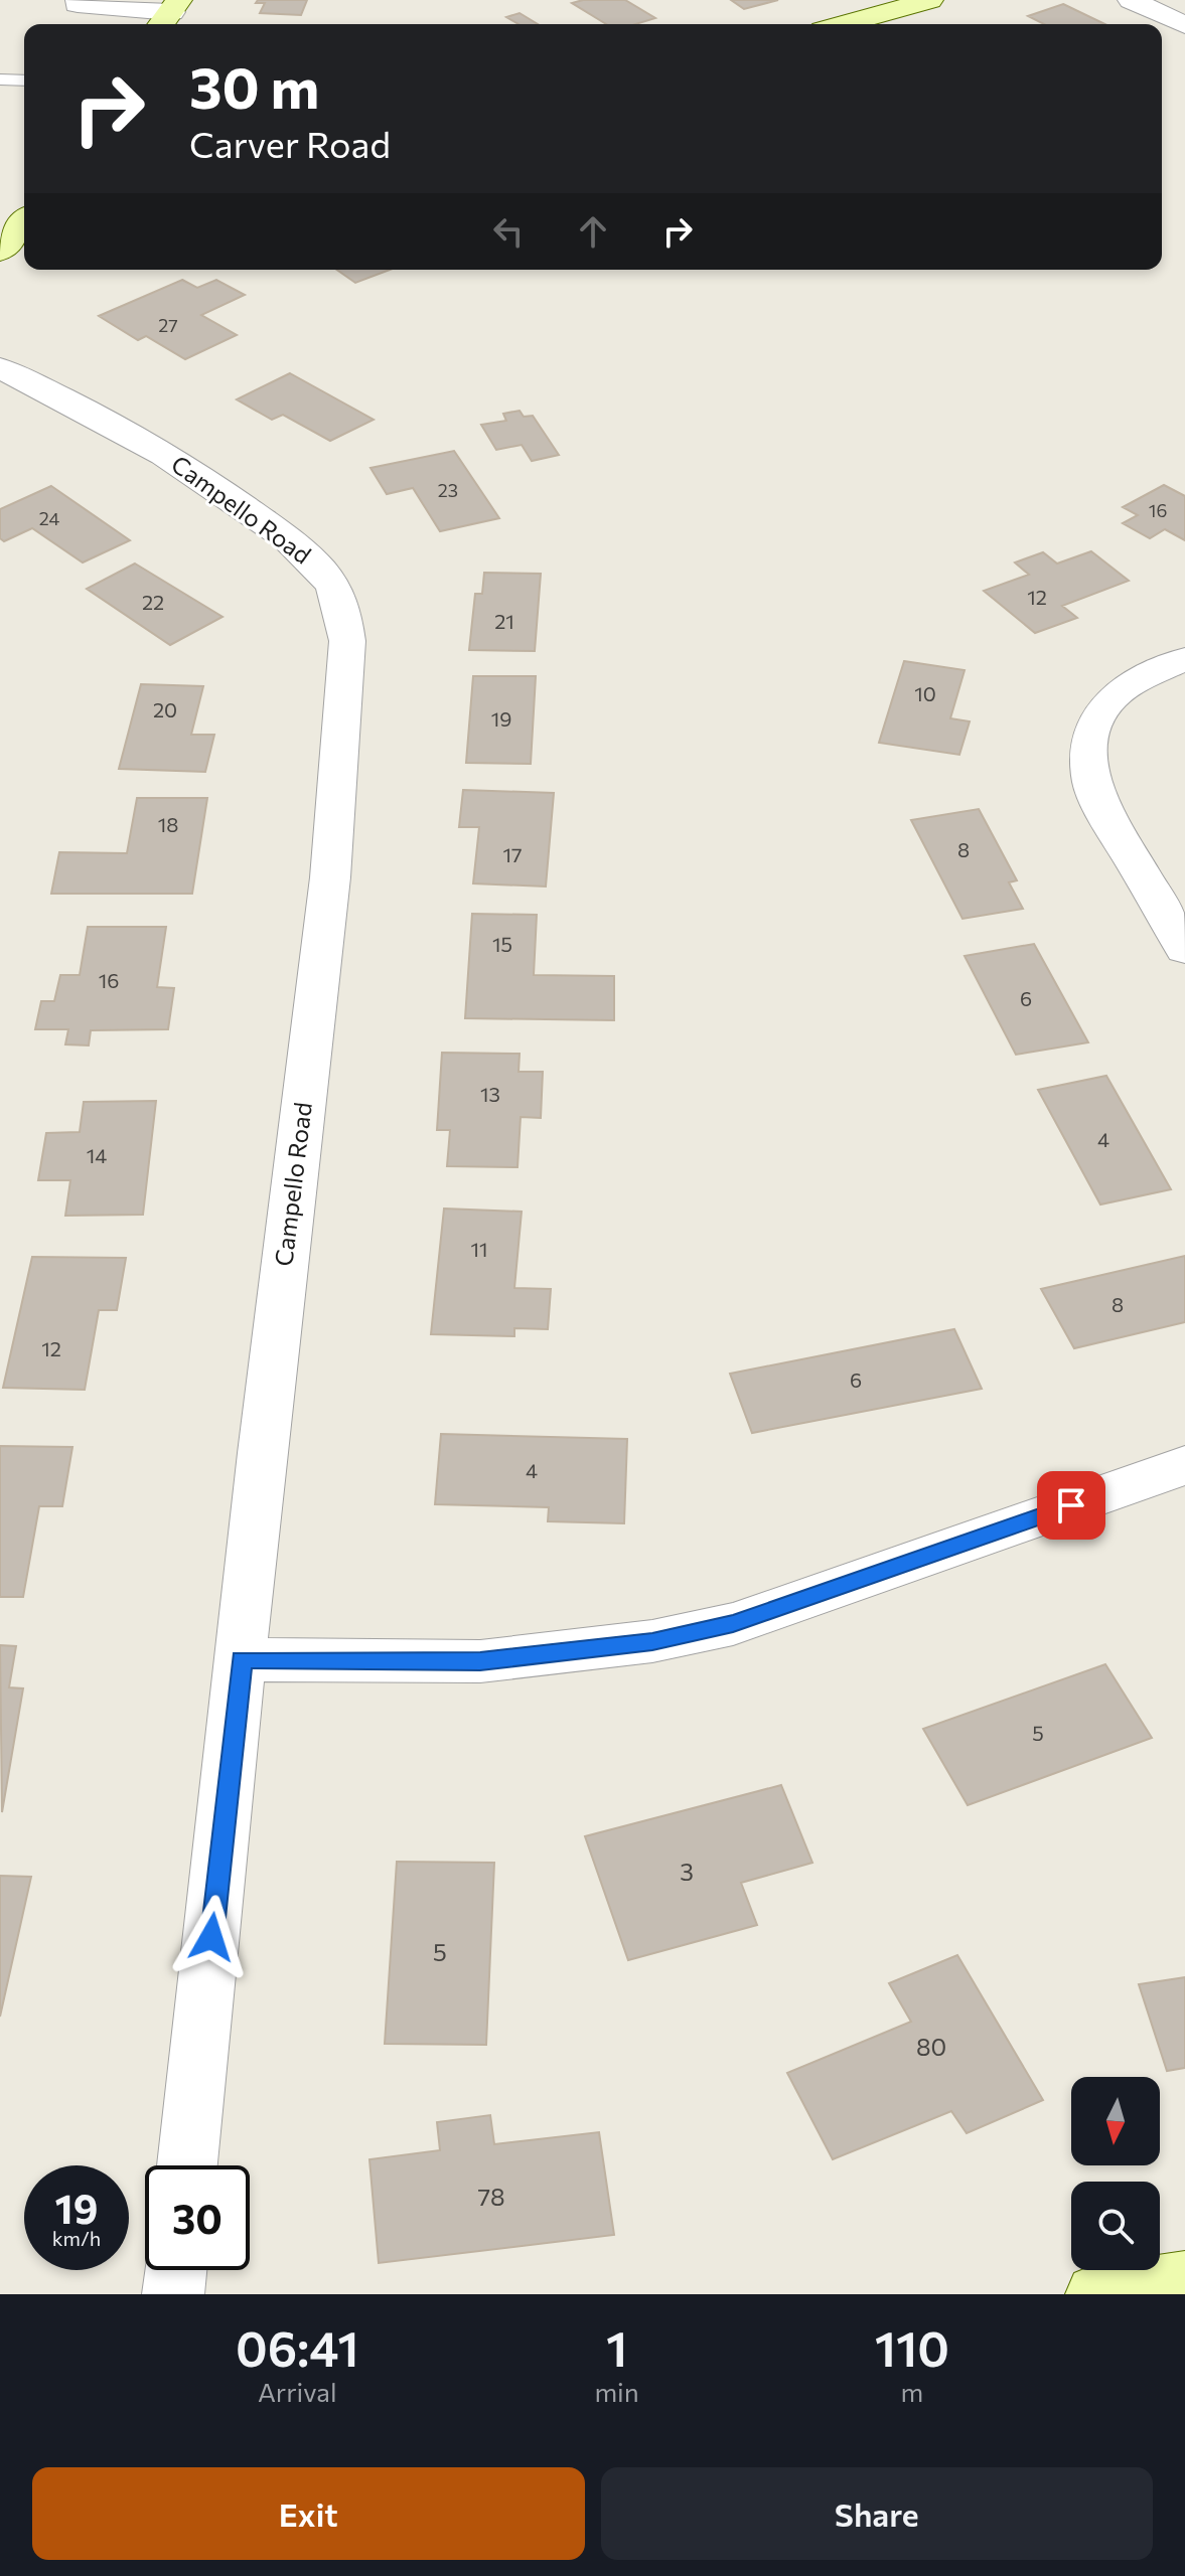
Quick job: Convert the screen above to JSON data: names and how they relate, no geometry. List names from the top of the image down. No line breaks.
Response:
{"streets":{"street":["Campello Road"]},"house_numbers":["27","23","16","24","12","22","21","10","20","19","18","8","17","15","16","6","13","4","14","11","8","12","6","4","5","3","5","80","78"],"north":"bottom","page":{"turn":["30 m","Carver Road"],"speed":"19 km/h","limit":"30","eta":["06:41","Arrival","1","min","110","m"],"buttons":["Exit","Share"]}}
